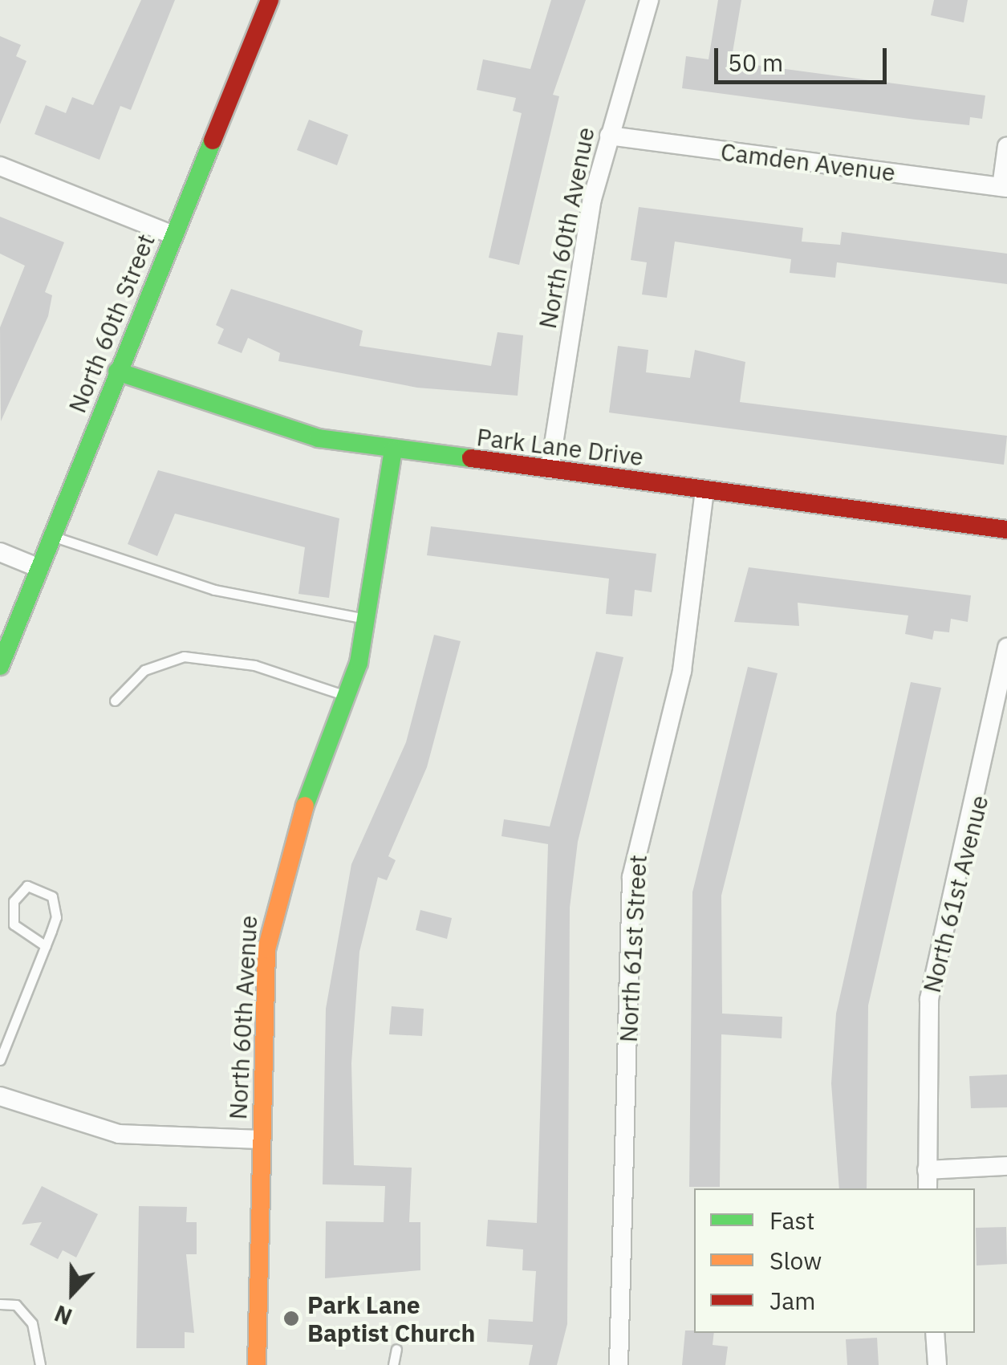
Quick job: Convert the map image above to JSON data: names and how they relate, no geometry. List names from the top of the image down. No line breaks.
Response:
{"streets":{"street":["Camden Avenue","North 60th Avenue","North 60th Street","Park Lane Drive","North 61st Avenue","North 61st Street"]},"crossings":[["Camden Avenue","North 60th Avenue"],["North 60th Avenue","Park Lane Drive"],["North 60th Street","Park Lane Drive"],["Park Lane Drive","North 61st Street"]],"places":["Park Lane Baptist Church"],"legend":["Fast","Slow","Jam"],"scale_bar":"50 m","north":"bottom"}
